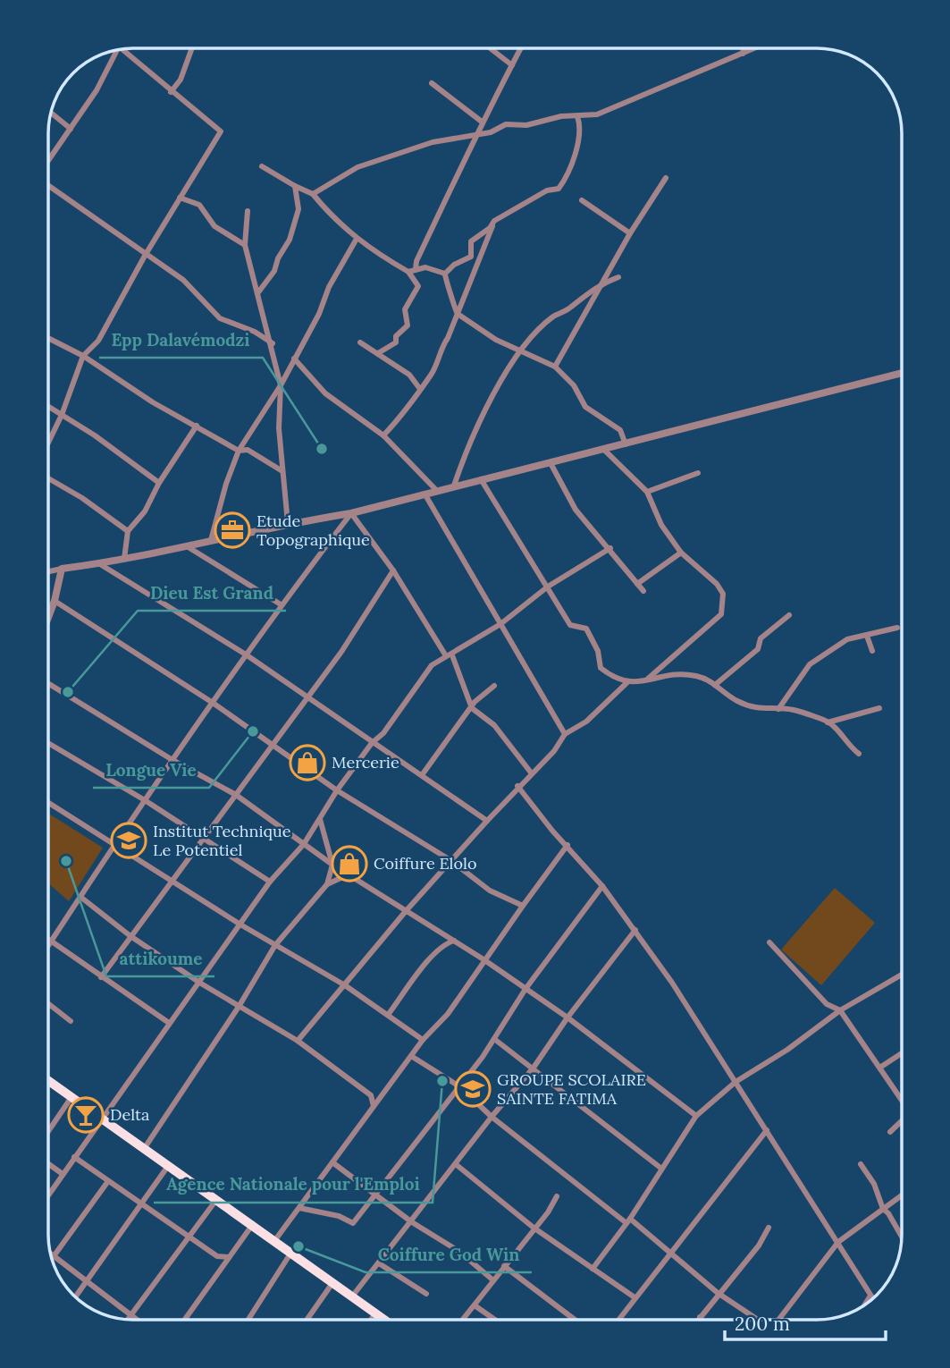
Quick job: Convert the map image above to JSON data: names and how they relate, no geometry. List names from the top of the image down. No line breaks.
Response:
{"places":{"other":["Epp Dalavémodzi","Dieu Est Grand","Longue Vie","attikoume","Agence Nationale pour l'Emploi","Coiffure God Win"],"office":["Etude Topographique"],"shop":["Mercerie","Coiffure Elolo"],"school or university":["Institut Technique Le Potentiel","GROUPE SCOLAIRE SAINTE FATIMA"],"bar":["Delta"]},"scale_bar":"200 m"}
